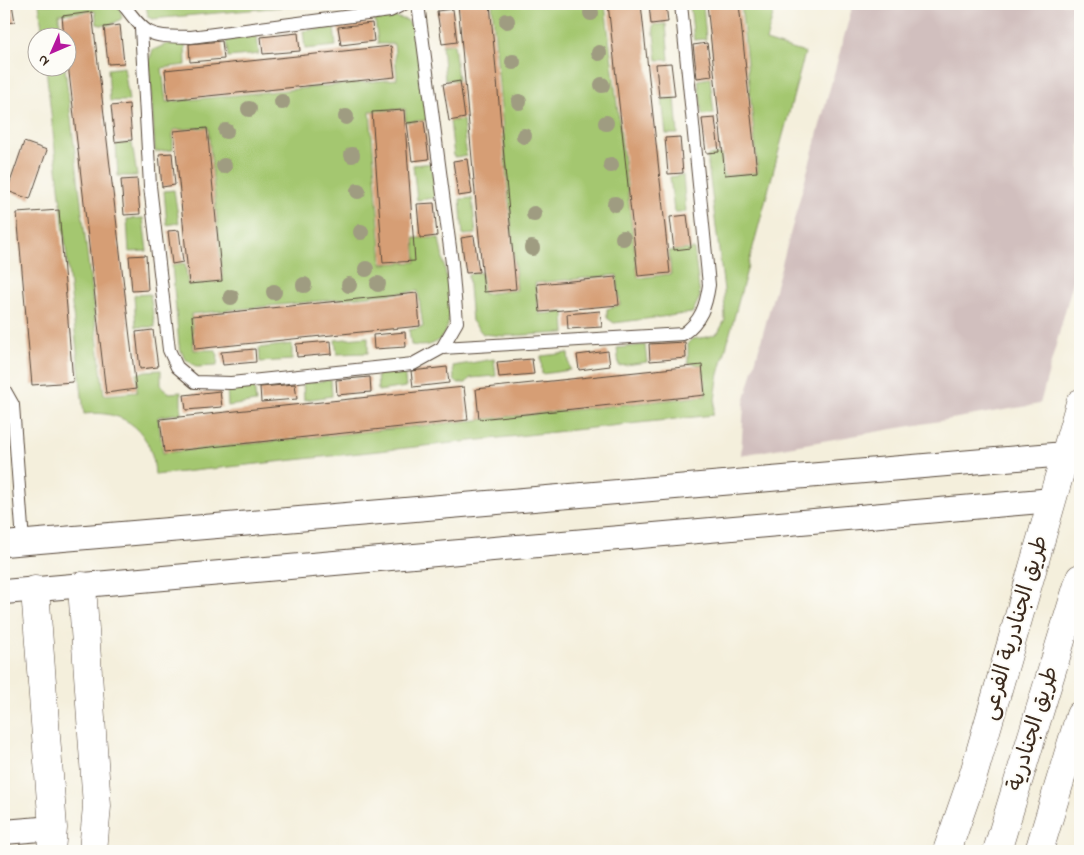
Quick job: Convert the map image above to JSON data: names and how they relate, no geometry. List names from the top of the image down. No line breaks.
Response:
{"streets":{"main road":["طريق الجنادرية الفرعى","طريق الجنادرية"]},"north":"bottom left"}
